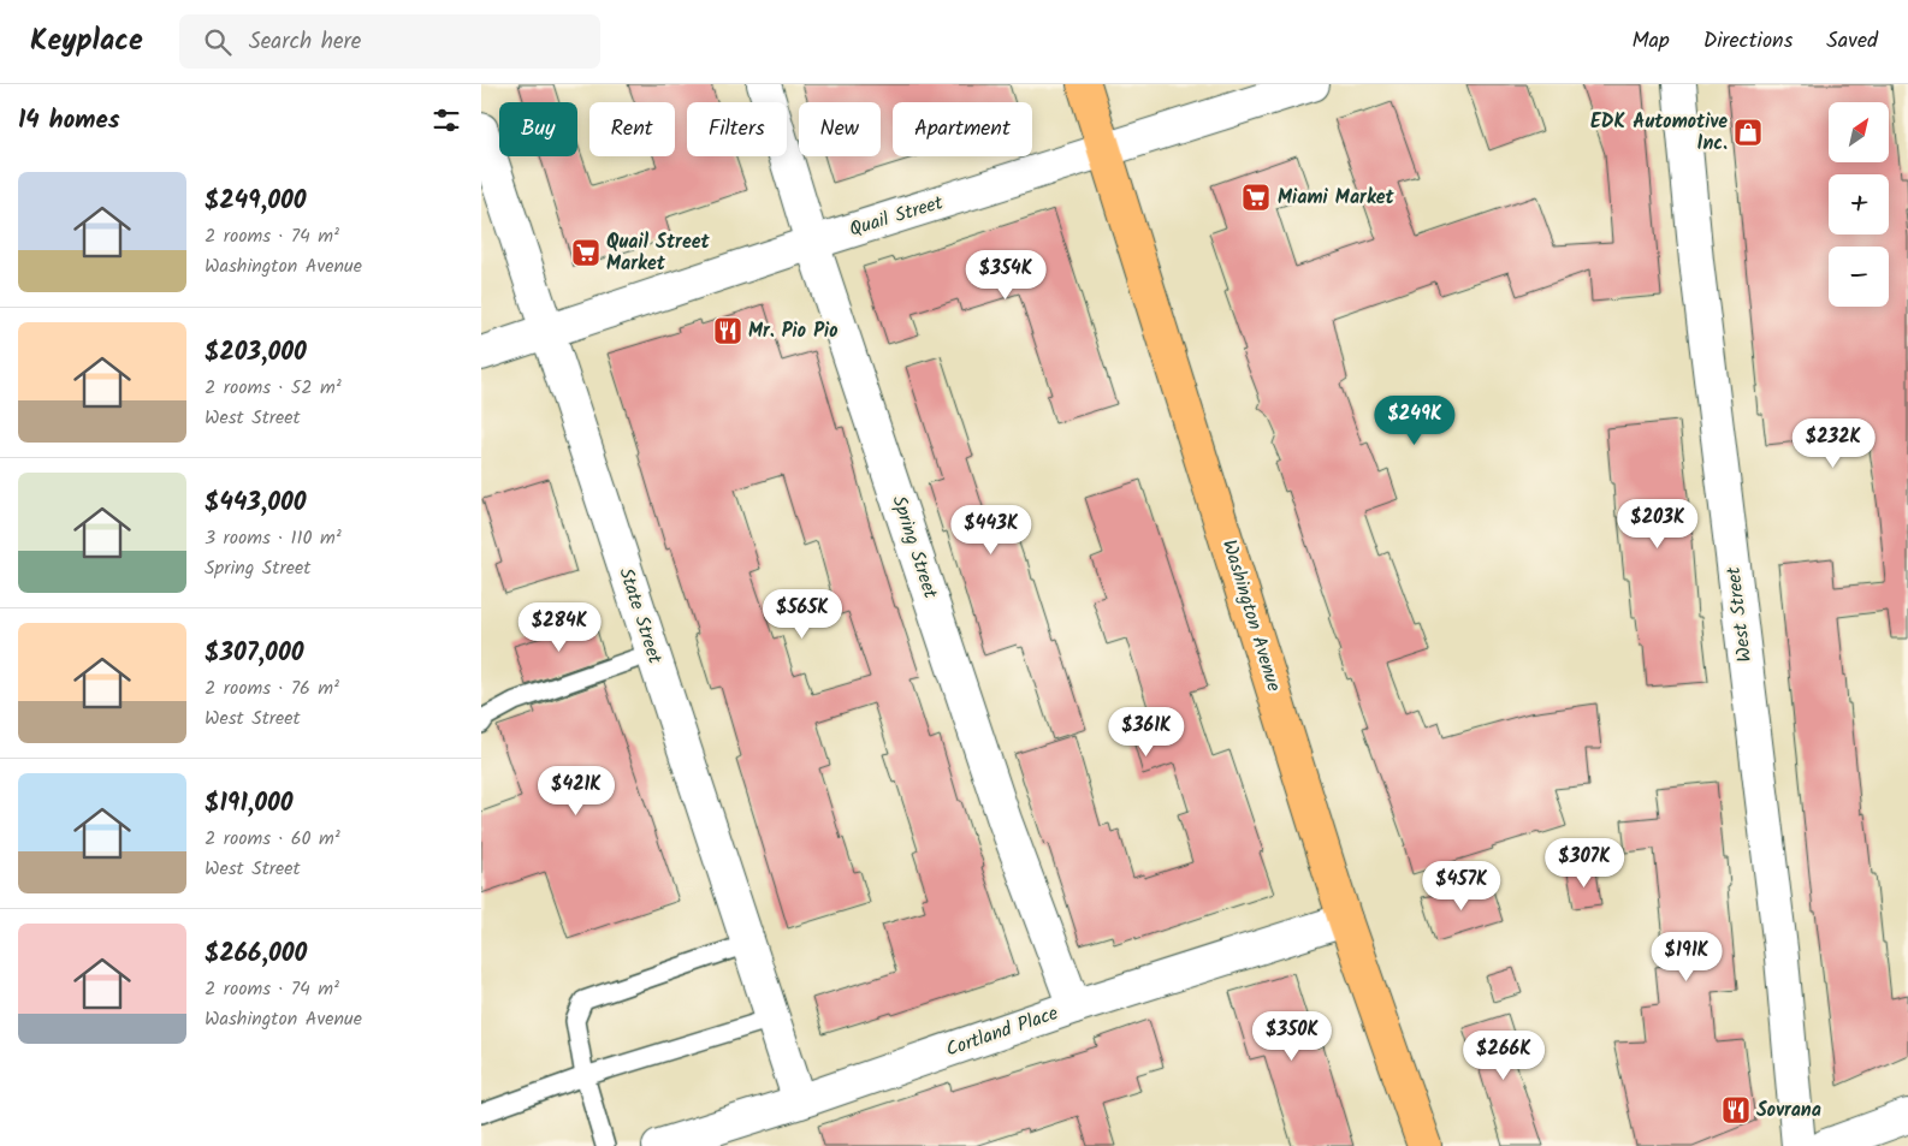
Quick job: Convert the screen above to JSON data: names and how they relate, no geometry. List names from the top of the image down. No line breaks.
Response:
{"streets":{"main road":["Washington Avenue"],"street":["Quail Street","Spring Street","West Street","State Street","Cortland Place"]},"crossings":[["Quail Street","Spring Street"],["Quail Street","State Street"],["Quail Street","Washington Avenue"],["Spring Street","Cortland Place"],["State Street","Cortland Place"],["Washington Avenue","Cortland Place"]],"places":{"shop":["EDK Automotive Inc."],"supermarket":["Miami Market","Quail Street Market"],"restaurant":["Mr. Pio Pio","Sovrana"]},"north":"top right","page":{"header":"Keyplace","search":"Search here","nav":["Map","Directions","Saved"],"heading":"14 homes","map_buttons":["+","−"],"chip":["Buy","Rent","Filters","New","Apartment"],"list":[{"name":"$249,000","note":"2 rooms · 74 m² · Washington Avenue"},{"name":"$203,000","note":"2 rooms · 52 m² · West Street"},{"name":"$443,000","note":"3 rooms · 110 m² · Spring Street"},{"name":"$307,000","note":"2 rooms · 76 m² · West Street"},{"name":"$191,000","note":"2 rooms · 60 m² · West Street"},{"name":"$266,000","note":"2 rooms · 74 m² · Washington Avenue"}],"price":["$354K","$249K","$232K","$203K","$443K","$565K","$284K","$361K","$421K","$307K","$457K","$191K","$350K","$266K"]}}
